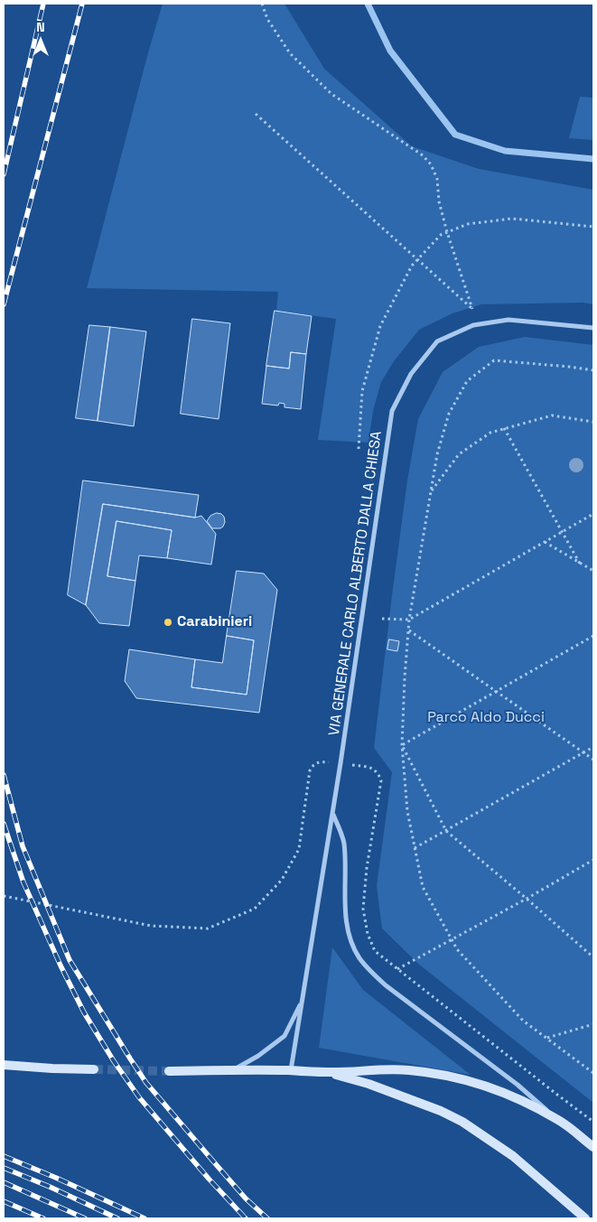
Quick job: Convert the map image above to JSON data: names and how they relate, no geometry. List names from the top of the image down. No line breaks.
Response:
{"streets":{"street":["VIA GENERALE CARLO ALBERTO DALLA CHIESA"]},"parks":["Parco Aldo Ducci"],"places":["Carabinieri"],"north":"top"}
